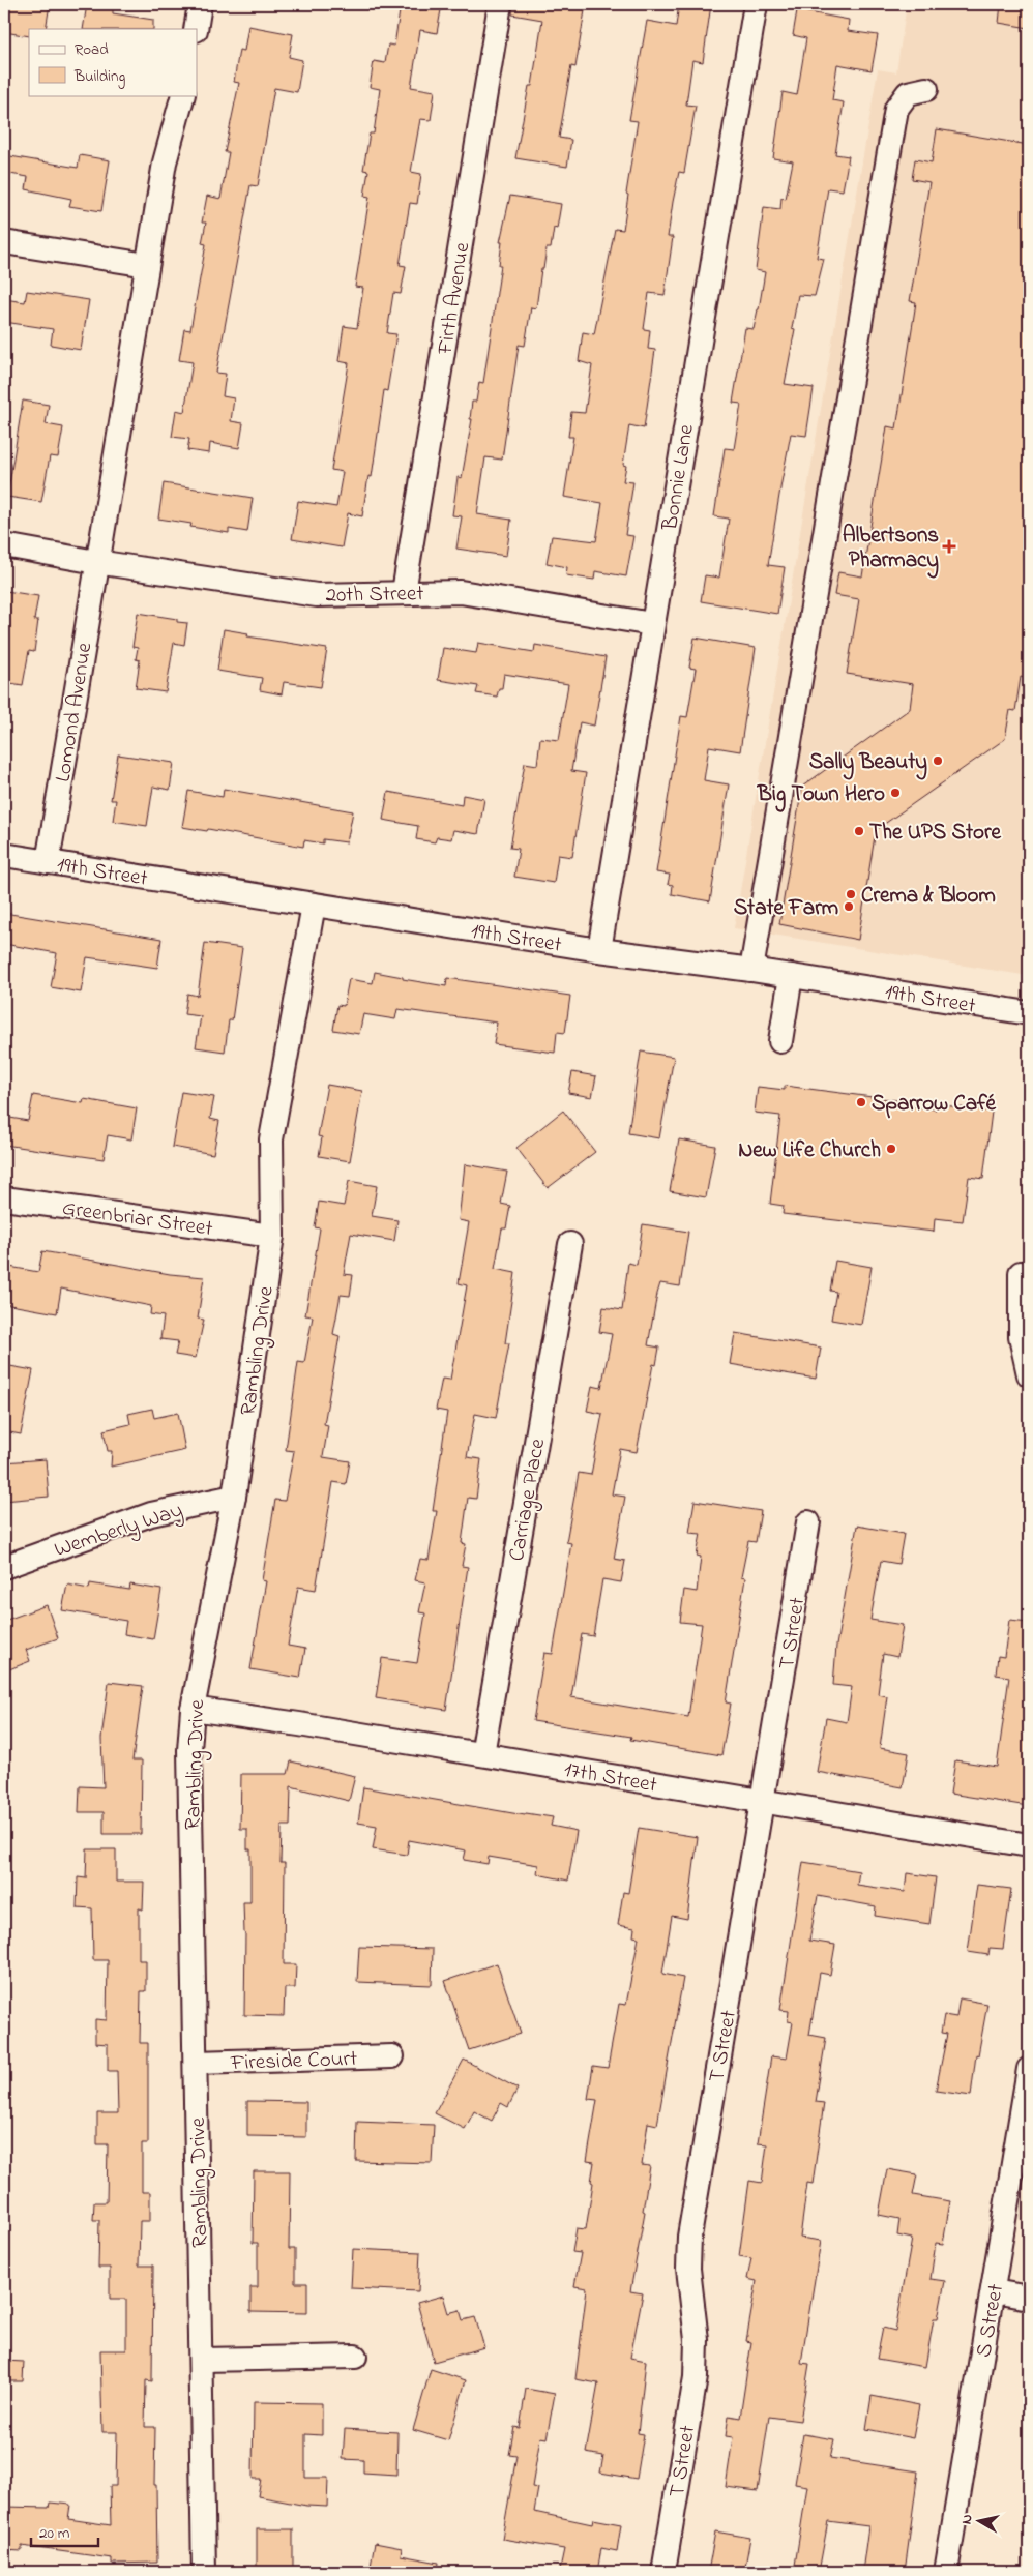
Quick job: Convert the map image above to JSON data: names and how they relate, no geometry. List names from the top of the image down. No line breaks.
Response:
{"streets":{"street":["Firth Avenue","Bonnie Lane","20th Street","Lomond Avenue","19th Street","Greenbriar Street","Rambling Drive","Carriage Place","Wemberly Way","T Street","17th Street","Fireside Court","S Street"]},"crossings":[["Firth Avenue","20th Street"],["Bonnie Lane","20th Street"],["Bonnie Lane","19th Street"],["20th Street","Lomond Avenue"],["Lomond Avenue","19th Street"],["19th Street","Rambling Drive"],["Greenbriar Street","Rambling Drive"],["Rambling Drive","Wemberly Way"],["Rambling Drive","17th Street"],["Rambling Drive","Fireside Court"],["Carriage Place","17th Street"],["T Street","17th Street"]],"places":{"health":["Albertsons Pharmacy"],"other":["Sally Beauty","Big Town Hero","The UPS Store","Crema & Bloom","State Farm","Sparrow Café","New Life Church"]},"legend":["Road","Building"],"scale_bar":"20 m","north":"left"}
